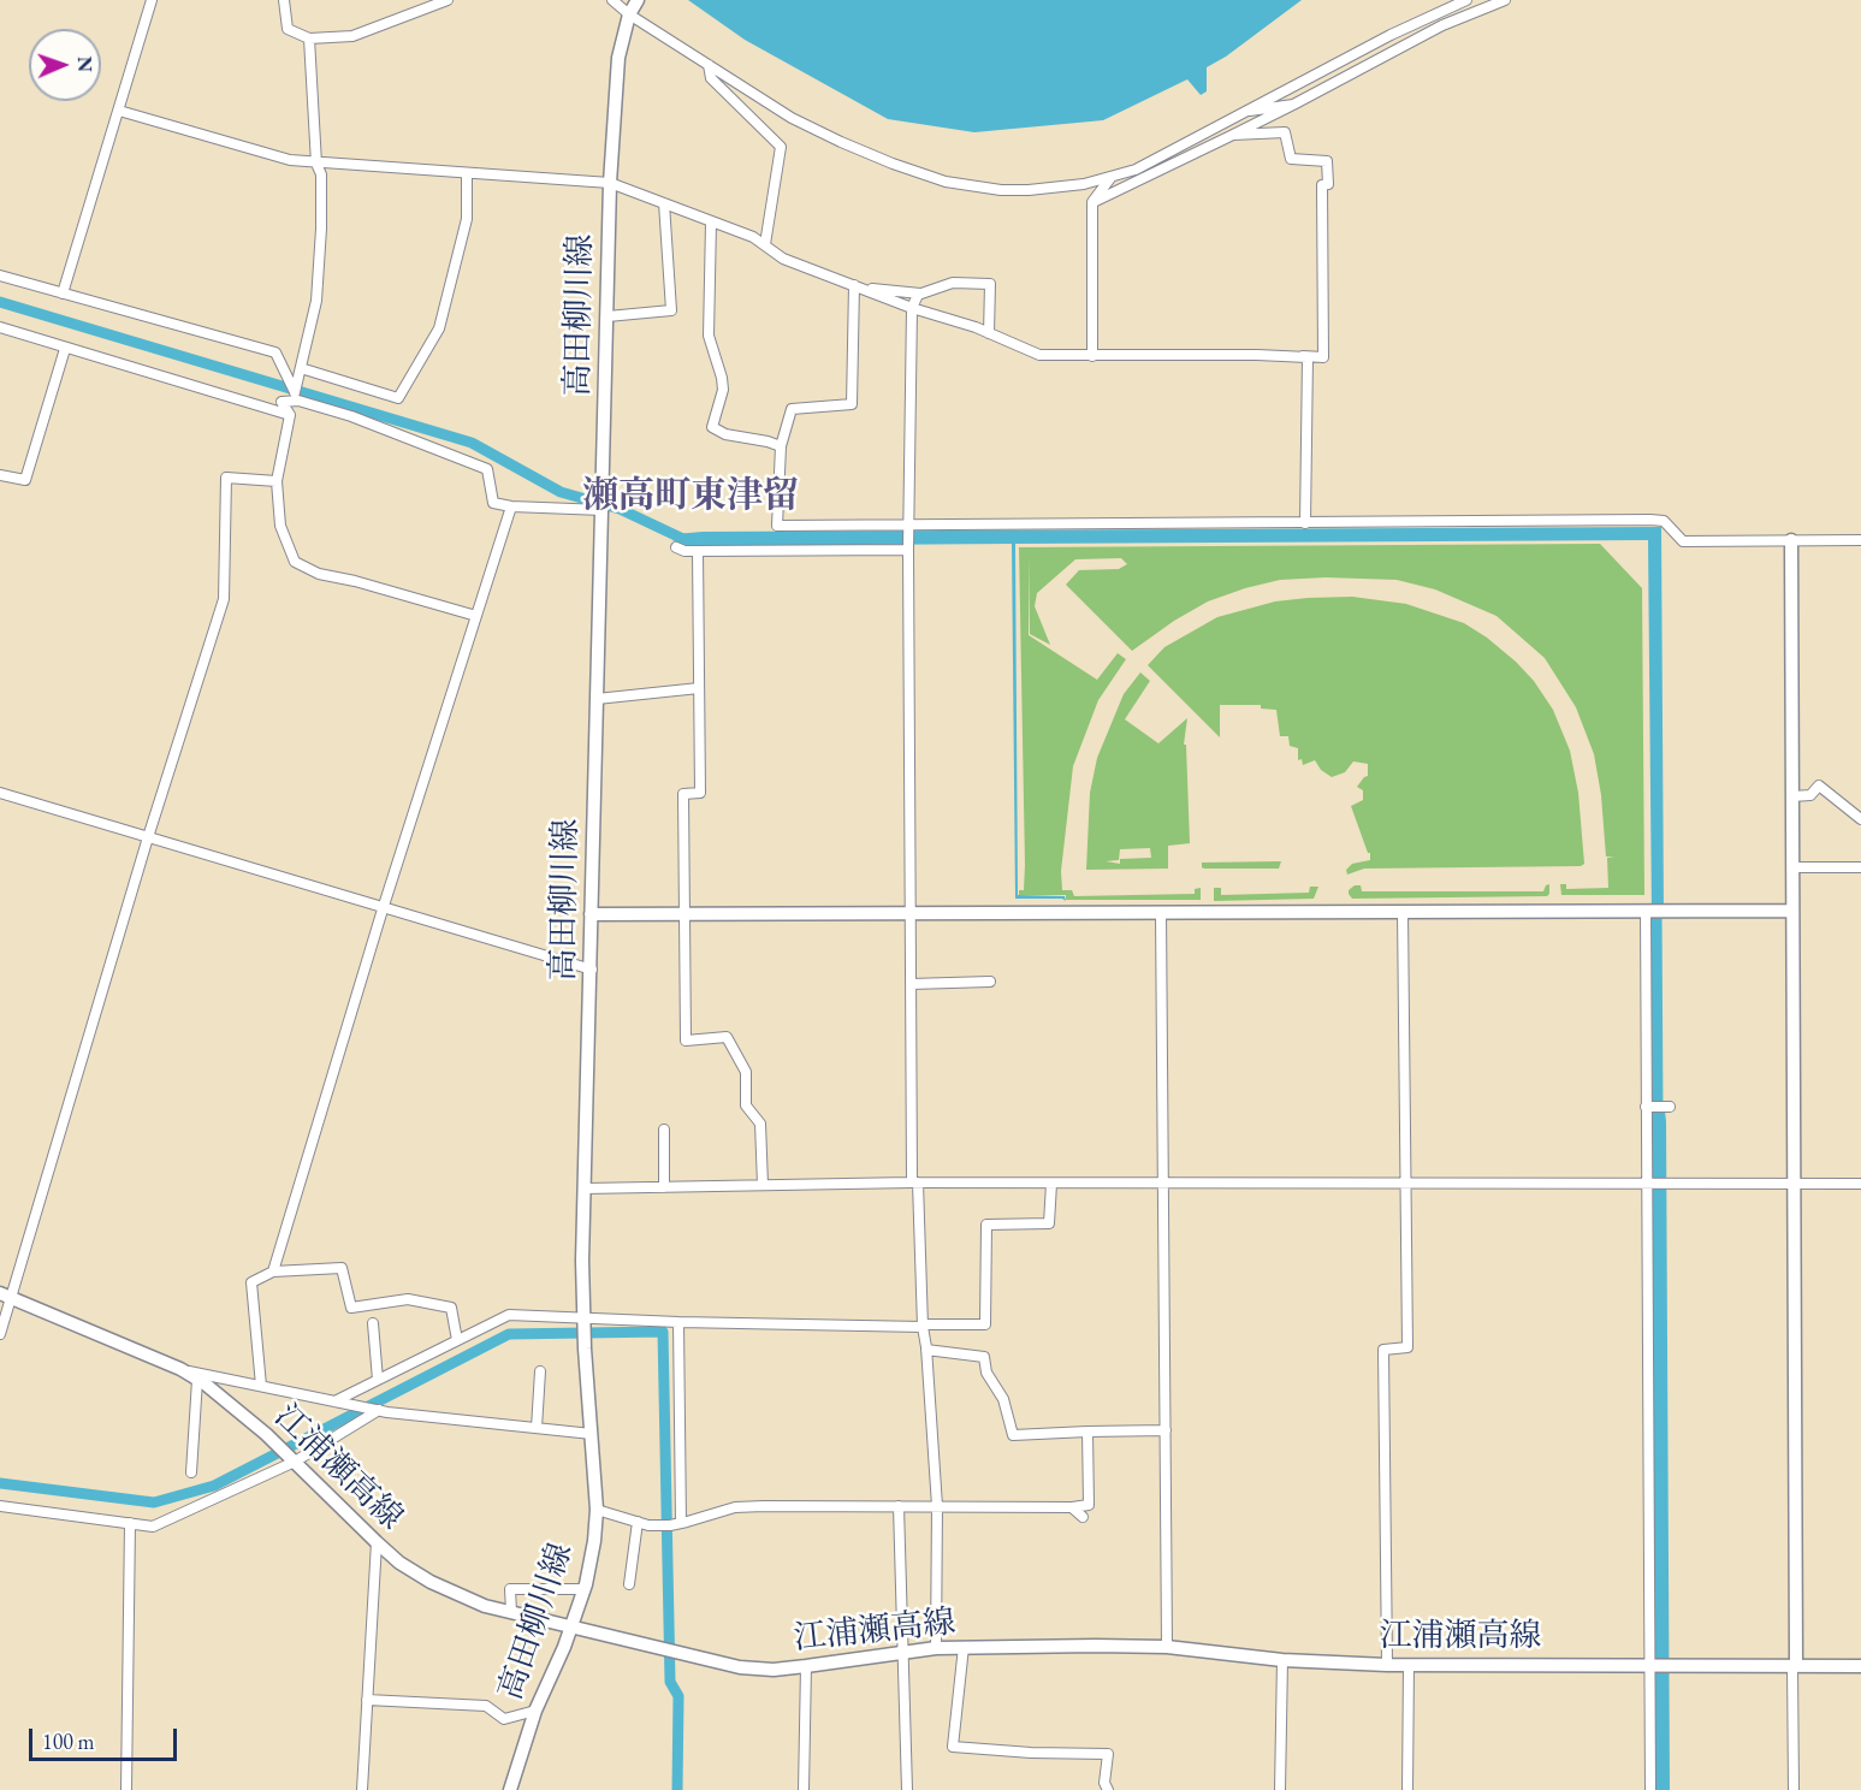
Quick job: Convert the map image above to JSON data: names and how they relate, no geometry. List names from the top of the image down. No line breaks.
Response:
{"streets":{"main road":["高田柳川線","江浦瀬高線"]},"crossings":[["高田柳川線","江浦瀬高線"]],"districts":["瀬高町東津留"],"scale_bar":"100 m","north":"right"}
